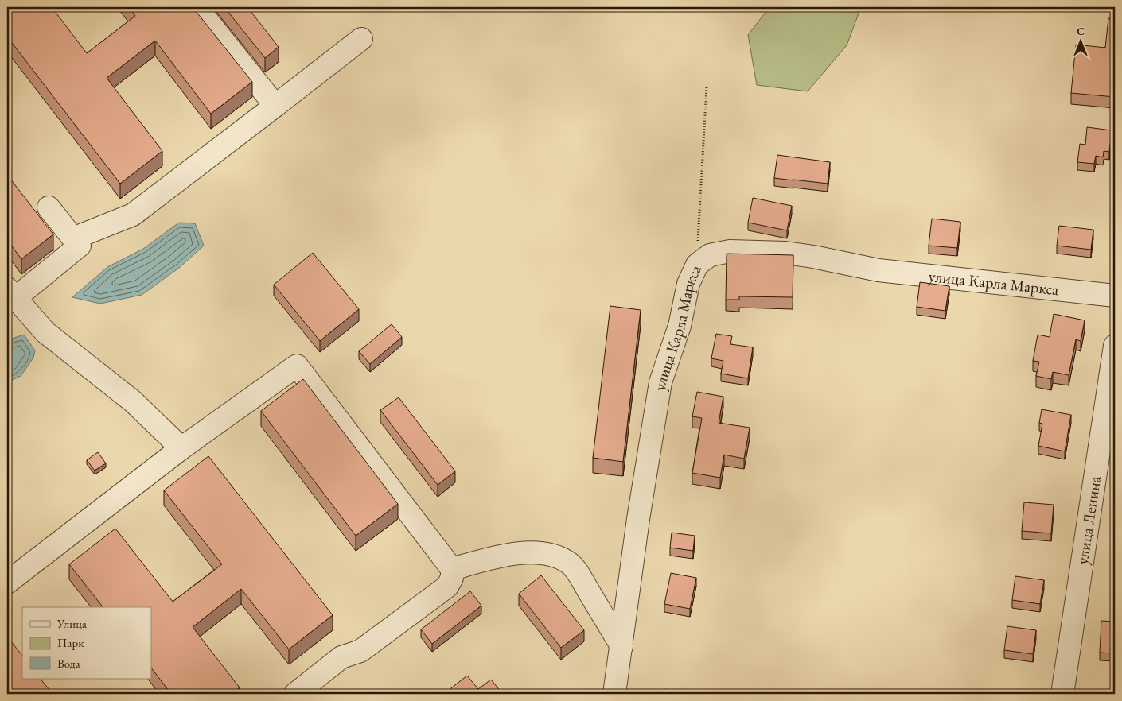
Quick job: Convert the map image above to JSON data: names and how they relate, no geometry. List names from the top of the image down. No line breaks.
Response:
{"streets":{"street":["улица Карла Маркса","улица Ленина"]},"legend":["Улица","Парк","Вода"],"north":"top"}
